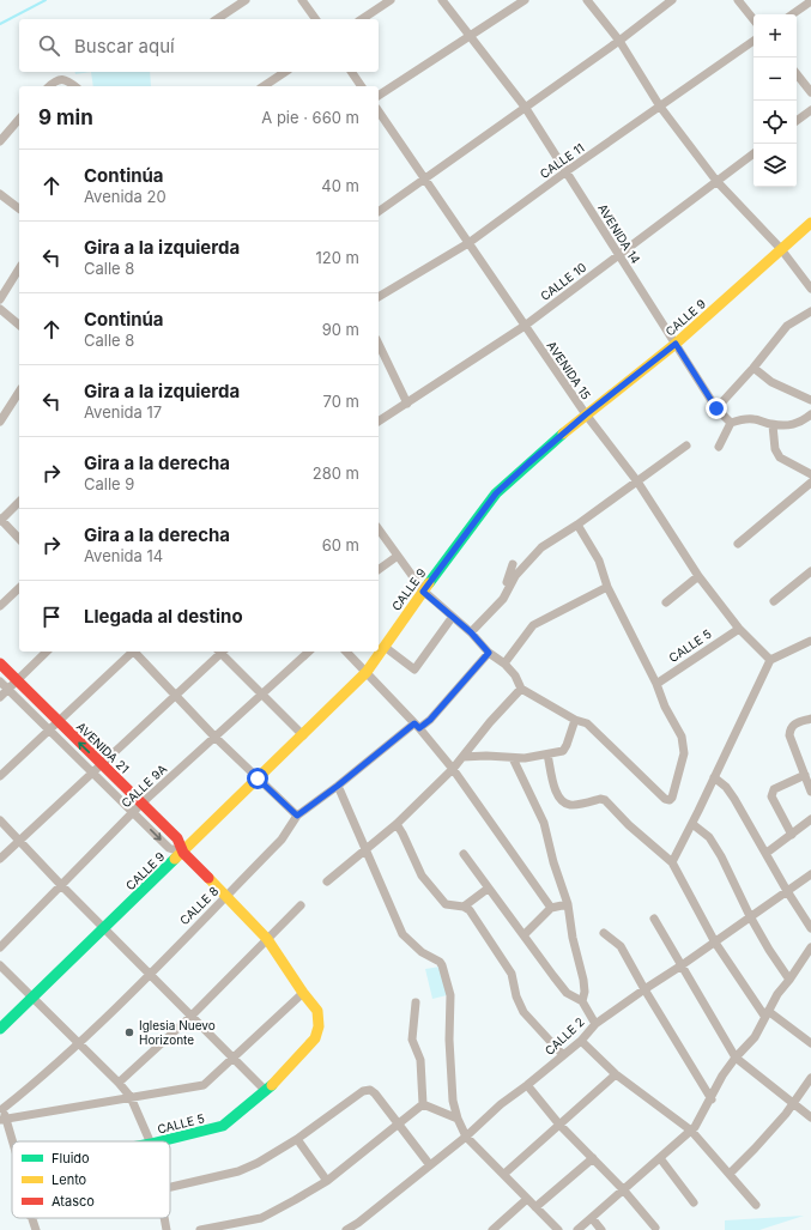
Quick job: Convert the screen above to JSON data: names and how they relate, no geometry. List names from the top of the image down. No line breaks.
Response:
{"streets":{"street":["CALLE 11","AVENIDA 14","CALLE 10","CALLE 9","AVENIDA 15","CALLE 5","AVENIDA 21","CALLE 9A","CALLE 8","CALLE 2"]},"crossings":[["CALLE 11","AVENIDA 14"],["CALLE 11","AVENIDA 15"],["AVENIDA 14","CALLE 10"],["AVENIDA 14","CALLE 9"],["CALLE 10","AVENIDA 15"],["CALLE 9","AVENIDA 15"],["CALLE 9","AVENIDA 21"],["AVENIDA 15","CALLE 5"],["CALLE 5","AVENIDA 21"],["AVENIDA 21","CALLE 9A"],["AVENIDA 21","CALLE 8"]],"places":["Iglesia Nuevo Horizonte"],"legend":["Fluido","Lento","Atasco"],"page":{"map_buttons":["+","−"],"search":"Buscar aquí","heading":["9 min","A pie · 660 m"],"list":[["Continúa","Avenida 20","40 m"],["Gira a la izquierda","Calle 8","120 m"],["Continúa","Calle 8","90 m"],["Gira a la izquierda","Avenida 17","70 m"],["Gira a la derecha","Calle 9","280 m"],["Gira a la derecha","Avenida 14","60 m"],"Llegada al destino"]}}
